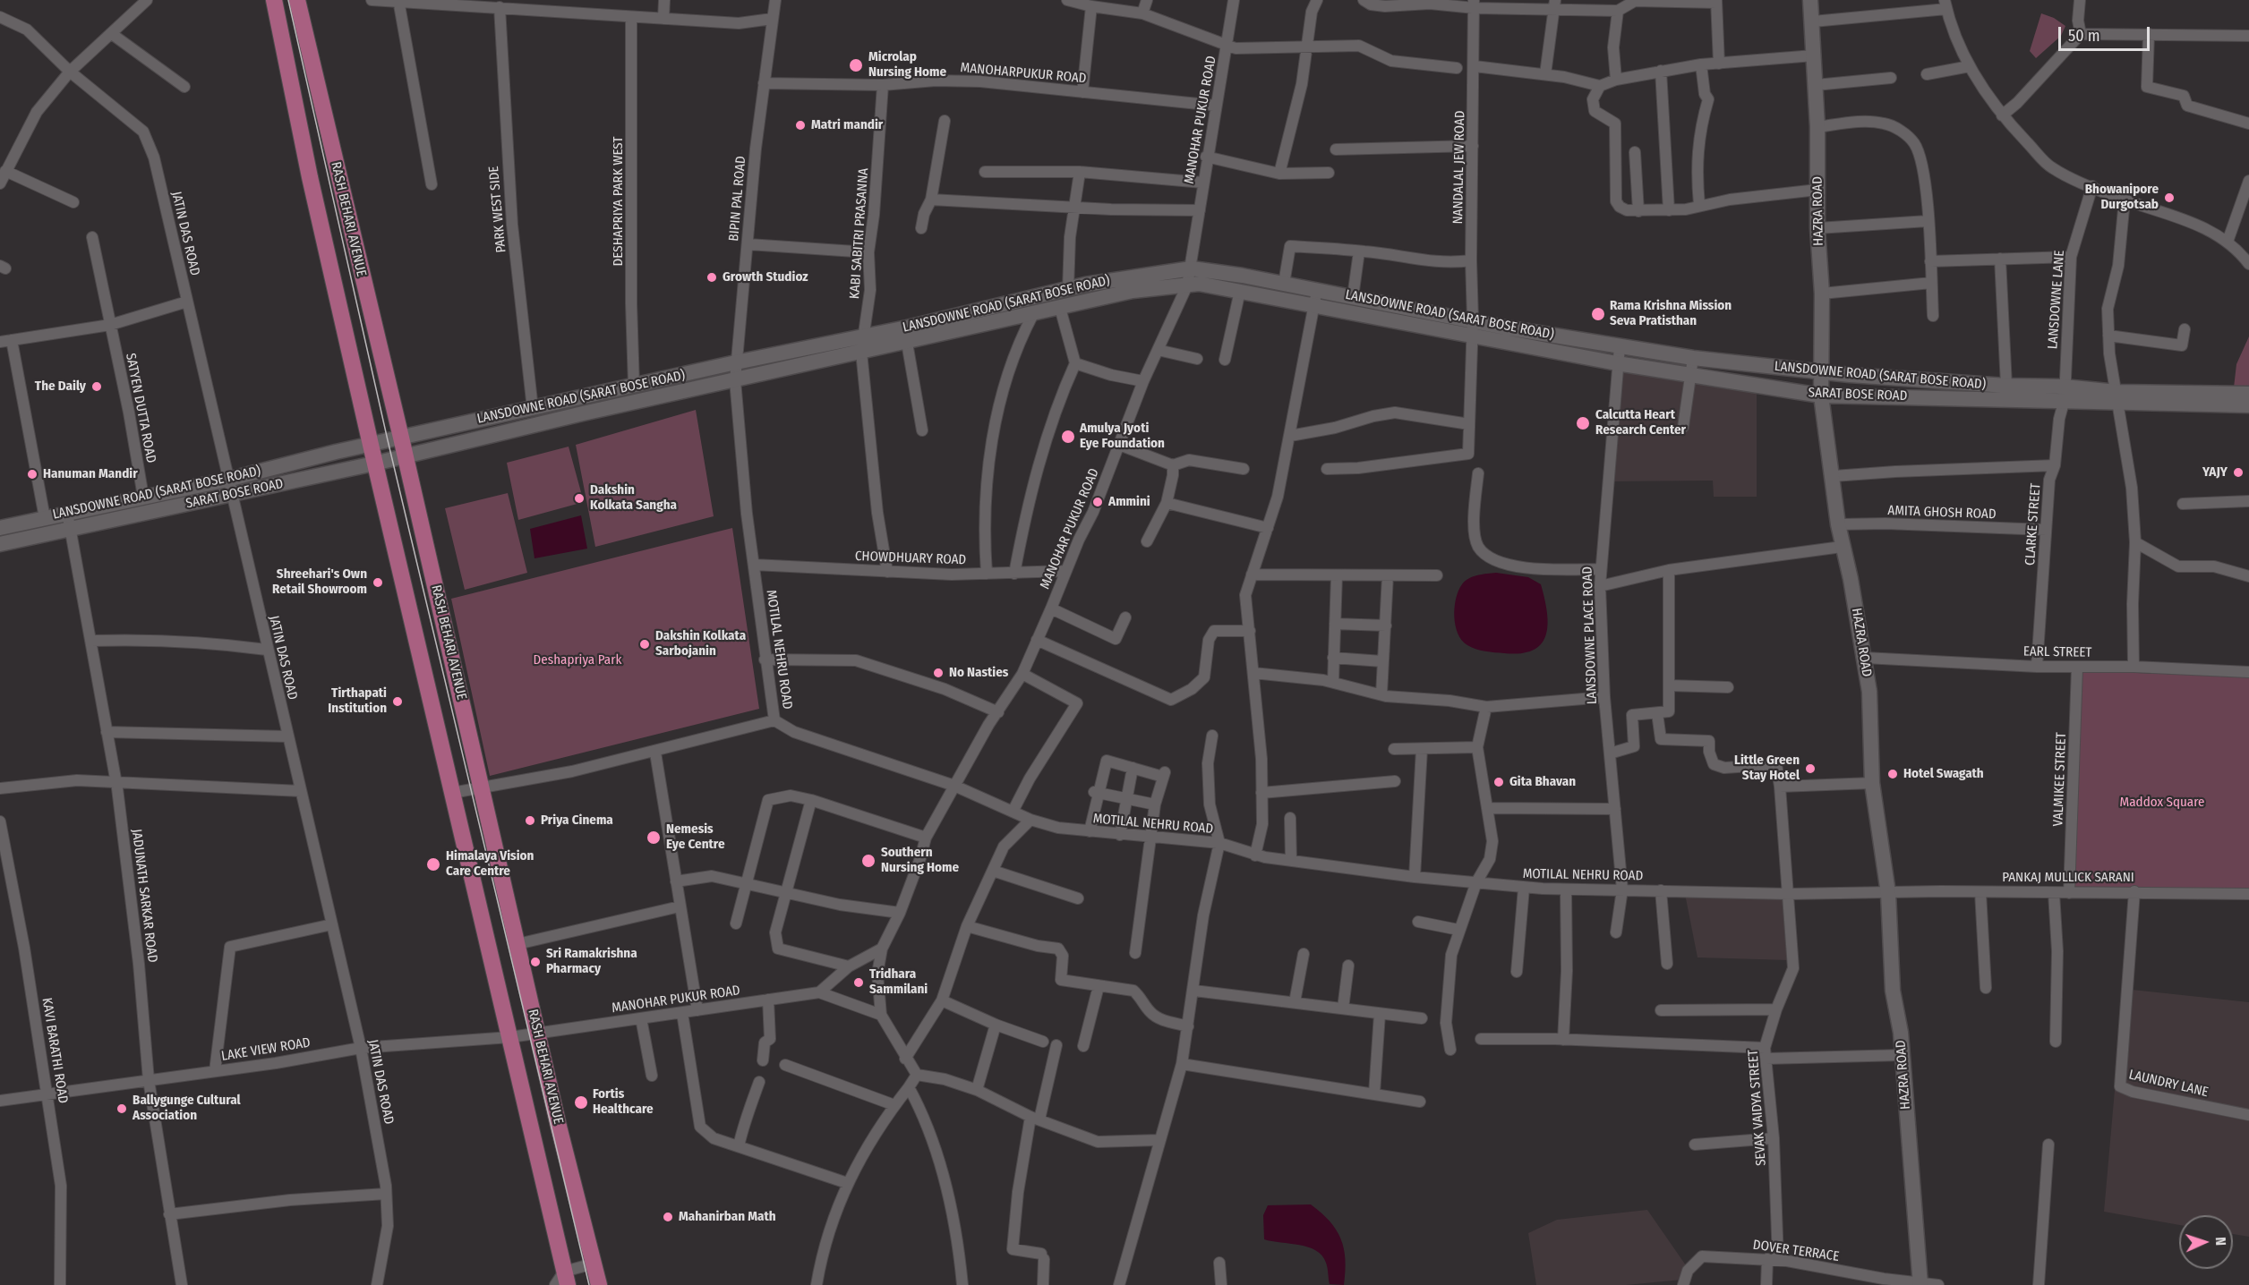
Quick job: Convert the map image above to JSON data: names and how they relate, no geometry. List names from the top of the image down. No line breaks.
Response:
{"streets":{"main road":["HAZRA ROAD","RASH BEHARI AVENUE","LANSDOWNE ROAD (SARAT BOSE ROAD)","SARAT BOSE ROAD"],"street":["MANOHARPUKUR ROAD","MANOHAR PUKUR ROAD","NANDALAL JEW ROAD","BIPIN PAL ROAD","DESHAPRIYA PARK WEST","PARK WEST SIDE","JATIN DAS ROAD","KABI SABITRI PRASANNA","LANSDOWNE LANE","SATYEN DUTTA ROAD","AMITA GHOSH ROAD","CLARKE STREET","CHOWDHUARY ROAD","LANSDOWNE PLACE ROAD","MOTILAL NEHRU ROAD","EARL STREET","VALMIKEE STREET","PANKAJ MULLICK SARANI","JADUNATH SARKAR ROAD","LAKE VIEW ROAD","KAVI BARATHI ROAD","LAUNDRY LANE","SEVAK VAIDYA STREET","DOVER TERRACE"]},"crossings":[["MANOHARPUKUR ROAD","MANOHAR PUKUR ROAD"],["MANOHARPUKUR ROAD","BIPIN PAL ROAD"],["MANOHARPUKUR ROAD","KABI SABITRI PRASANNA"],["MANOHAR PUKUR ROAD","RASH BEHARI AVENUE"],["MANOHAR PUKUR ROAD","LANSDOWNE ROAD (SARAT BOSE ROAD)"],["MANOHAR PUKUR ROAD","CHOWDHUARY ROAD"],["MANOHAR PUKUR ROAD","MOTILAL NEHRU ROAD"],["MANOHAR PUKUR ROAD","LAKE VIEW ROAD"],["NANDALAL JEW ROAD","LANSDOWNE ROAD (SARAT BOSE ROAD)"],["NANDALAL JEW ROAD","SARAT BOSE ROAD"],["BIPIN PAL ROAD","LANSDOWNE ROAD (SARAT BOSE ROAD)"],["BIPIN PAL ROAD","MOTILAL NEHRU ROAD"],["DESHAPRIYA PARK WEST","LANSDOWNE ROAD (SARAT BOSE ROAD)"],["PARK WEST SIDE","LANSDOWNE ROAD (SARAT BOSE ROAD)"],["HAZRA ROAD","LANSDOWNE ROAD (SARAT BOSE ROAD)"],["HAZRA ROAD","SARAT BOSE ROAD"],["HAZRA ROAD","AMITA GHOSH ROAD"],["HAZRA ROAD","MOTILAL NEHRU ROAD"],["HAZRA ROAD","EARL STREET"],["HAZRA ROAD","PANKAJ MULLICK SARANI"],["HAZRA ROAD","DOVER TERRACE"],["RASH BEHARI AVENUE","LANSDOWNE ROAD (SARAT BOSE ROAD)"],["RASH BEHARI AVENUE","SARAT BOSE ROAD"],["RASH BEHARI AVENUE","LAKE VIEW ROAD"],["JATIN DAS ROAD","LANSDOWNE ROAD (SARAT BOSE ROAD)"],["JATIN DAS ROAD","SARAT BOSE ROAD"],["JATIN DAS ROAD","LAKE VIEW ROAD"],["KABI SABITRI PRASANNA","LANSDOWNE ROAD (SARAT BOSE ROAD)"],["KABI SABITRI PRASANNA","CHOWDHUARY ROAD"],["LANSDOWNE LANE","LANSDOWNE ROAD (SARAT BOSE ROAD)"],["LANSDOWNE LANE","SARAT BOSE ROAD"],["LANSDOWNE LANE","CLARKE STREET"],["LANSDOWNE ROAD (SARAT BOSE ROAD)","SARAT BOSE ROAD"],["LANSDOWNE ROAD (SARAT BOSE ROAD)","SATYEN DUTTA ROAD"],["LANSDOWNE ROAD (SARAT BOSE ROAD)","CLARKE STREET"],["LANSDOWNE ROAD (SARAT BOSE ROAD)","LANSDOWNE PLACE ROAD"],["LANSDOWNE ROAD (SARAT BOSE ROAD)","MOTILAL NEHRU ROAD"],["LANSDOWNE ROAD (SARAT BOSE ROAD)","JADUNATH SARKAR ROAD"],["SARAT BOSE ROAD","CLARKE STREET"],["SARAT BOSE ROAD","LANSDOWNE PLACE ROAD"],["SARAT BOSE ROAD","JADUNATH SARKAR ROAD"],["AMITA GHOSH ROAD","CLARKE STREET"],["CLARKE STREET","EARL STREET"],["CHOWDHUARY ROAD","MOTILAL NEHRU ROAD"],["LANSDOWNE PLACE ROAD","MOTILAL NEHRU ROAD"],["MOTILAL NEHRU ROAD","PANKAJ MULLICK SARANI"],["MOTILAL NEHRU ROAD","SEVAK VAIDYA STREET"],["EARL STREET","VALMIKEE STREET"],["VALMIKEE STREET","PANKAJ MULLICK SARANI"],["PANKAJ MULLICK SARANI","LAUNDRY LANE"],["JADUNATH SARKAR ROAD","LAKE VIEW ROAD"],["LAKE VIEW ROAD","KAVI BARATHI ROAD"],["SEVAK VAIDYA STREET","DOVER TERRACE"]],"parks":["Deshapriya Park","Maddox Square"],"places":["Microlap Nursing Home","Matri mandir","Bhowanipore Durgotsab","Growth Studioz","Rama Krishna Mission Seva Pratisthan","The Daily","Calcutta Heart Research Center","Amulya Jyoti Eye Foundation","YAJY","Hanuman Mandir","Dakshin Kolkata Sangha","Ammini","Shreehari's Own Retail Showroom","Dakshin Kolkata Sarbojanin","No Nasties","Tirthapati Institution","Little Green Stay Hotel","Hotel Swagath","Gita Bhavan","Priya Cinema","Nemesis Eye Centre","Southern Nursing Home","Himalaya Vision Care Centre","Sri Ramakrishna Pharmacy","Tridhara Sammilani","Fortis Healthcare","Ballygunge Cultural Association","Mahanirban Math"],"scale_bar":"50 m","north":"right"}
